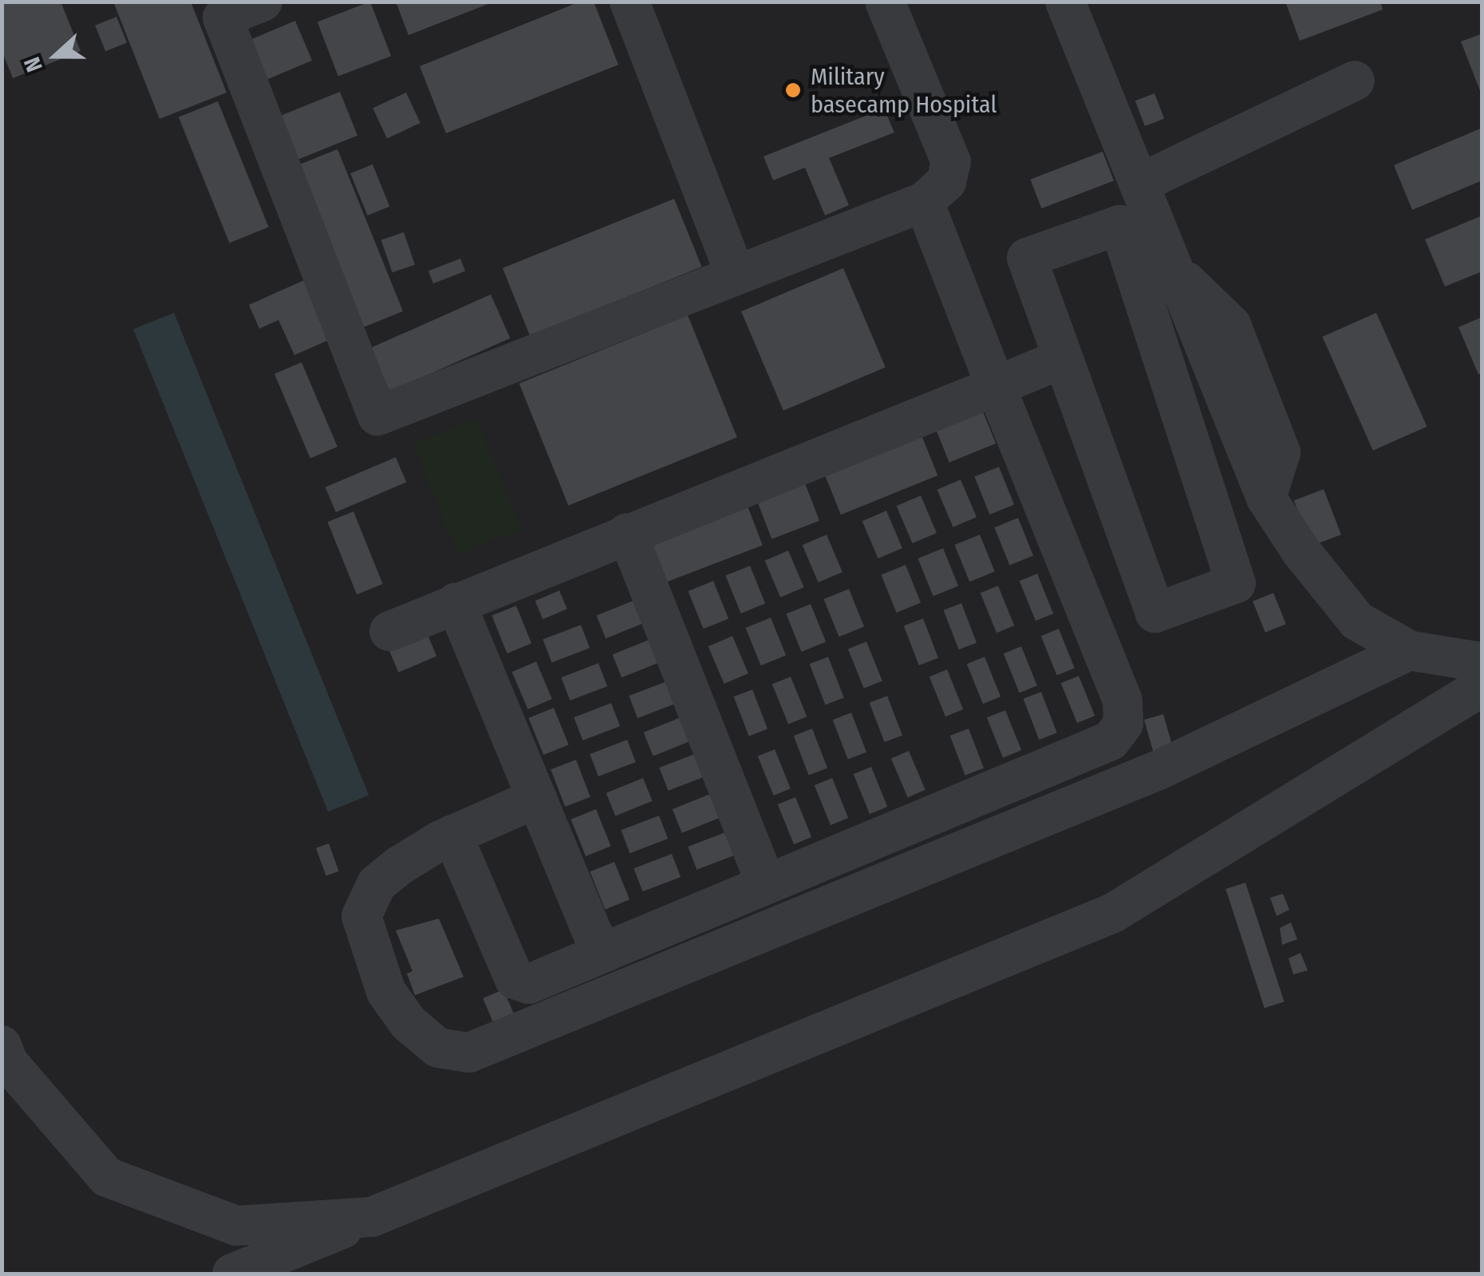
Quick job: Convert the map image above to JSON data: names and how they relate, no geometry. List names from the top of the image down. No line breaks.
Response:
{"places":["Military basecamp Hospital"],"north":"left"}
